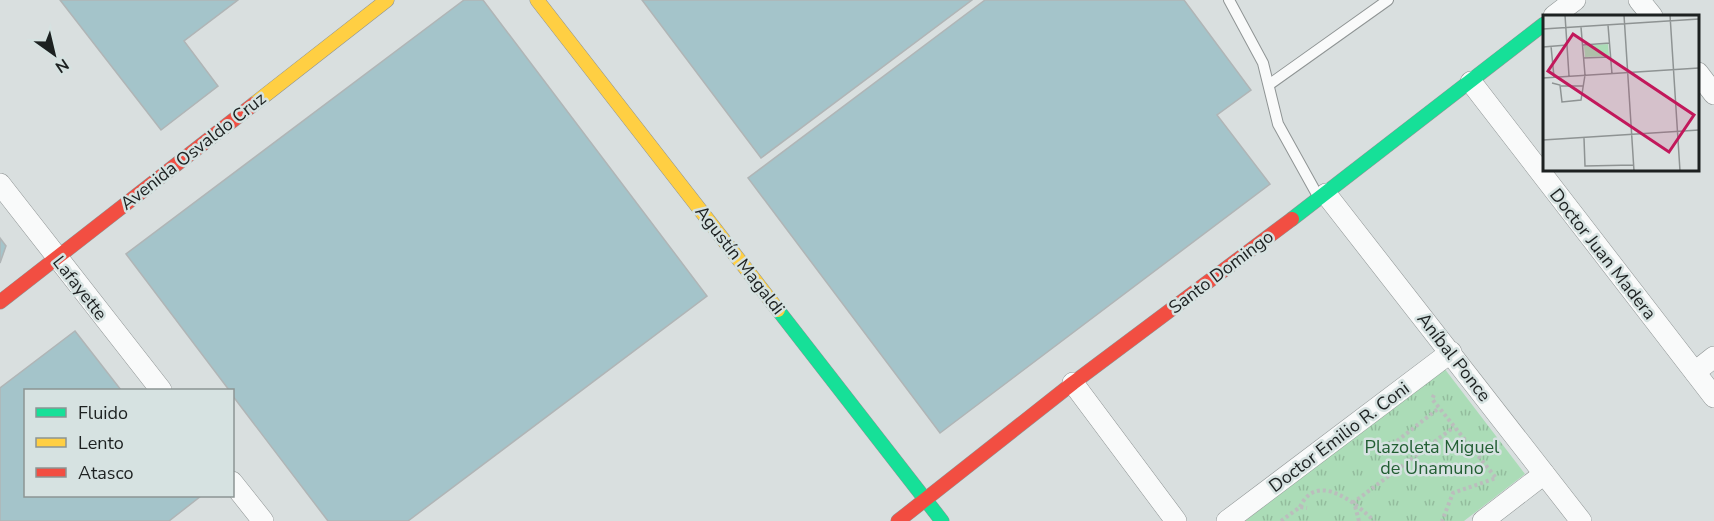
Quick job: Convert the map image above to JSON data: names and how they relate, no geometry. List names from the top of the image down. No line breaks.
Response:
{"streets":{"street":["Avenida Osvaldo Cruz","Doctor Juan Madera","Agustín Magaldi","Santo Domingo","Lafayette","Aníbal Ponce","Doctor Emilio R. Coni"]},"crossings":[["Avenida Osvaldo Cruz","Lafayette"],["Doctor Juan Madera","Santo Domingo"],["Agustín Magaldi","Santo Domingo"],["Santo Domingo","Aníbal Ponce"],["Aníbal Ponce","Doctor Emilio R. Coni"]],"parks":["Plazoleta Miguel de Unamuno"],"legend":["Fluido","Lento","Atasco"],"north":"bottom right"}
